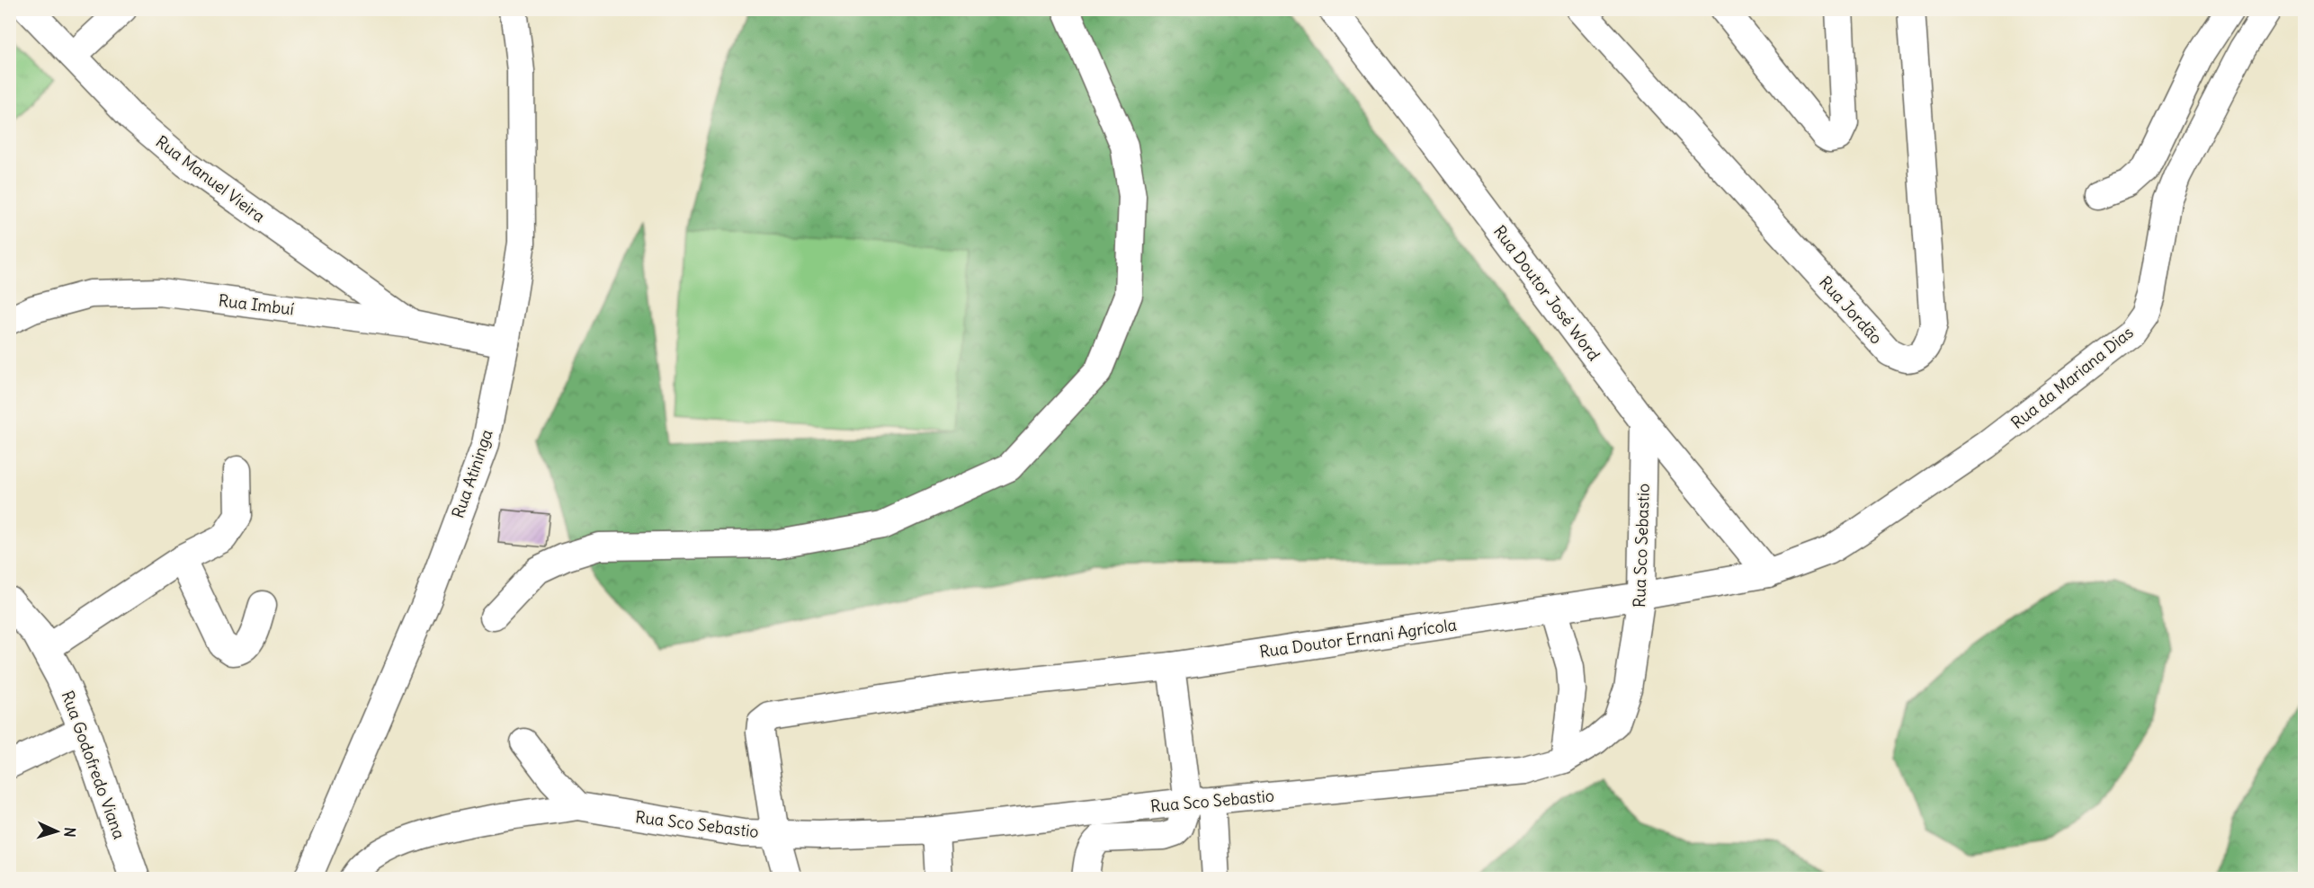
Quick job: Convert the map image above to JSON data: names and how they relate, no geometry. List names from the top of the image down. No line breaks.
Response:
{"streets":{"main road":["Rua Godofredo Viana"],"street":["Rua Manuel Vieira","Rua Doutor José Word","Rua Imbuí","Rua Jordão","Rua da Mariana Dias","Rua Atininga","Rua Sco Sebastio","Rua Doutor Ernani Agrícola"]},"crossings":[["Rua Manuel Vieira","Rua Imbuí"],["Rua Doutor José Word","Rua da Mariana Dias"],["Rua Doutor José Word","Rua Sco Sebastio"],["Rua Doutor José Word","Rua Doutor Ernani Agrícola"],["Rua Imbuí","Rua Atininga"],["Rua da Mariana Dias","Rua Doutor Ernani Agrícola"],["Rua Sco Sebastio","Rua Doutor Ernani Agrícola"]],"north":"right"}
